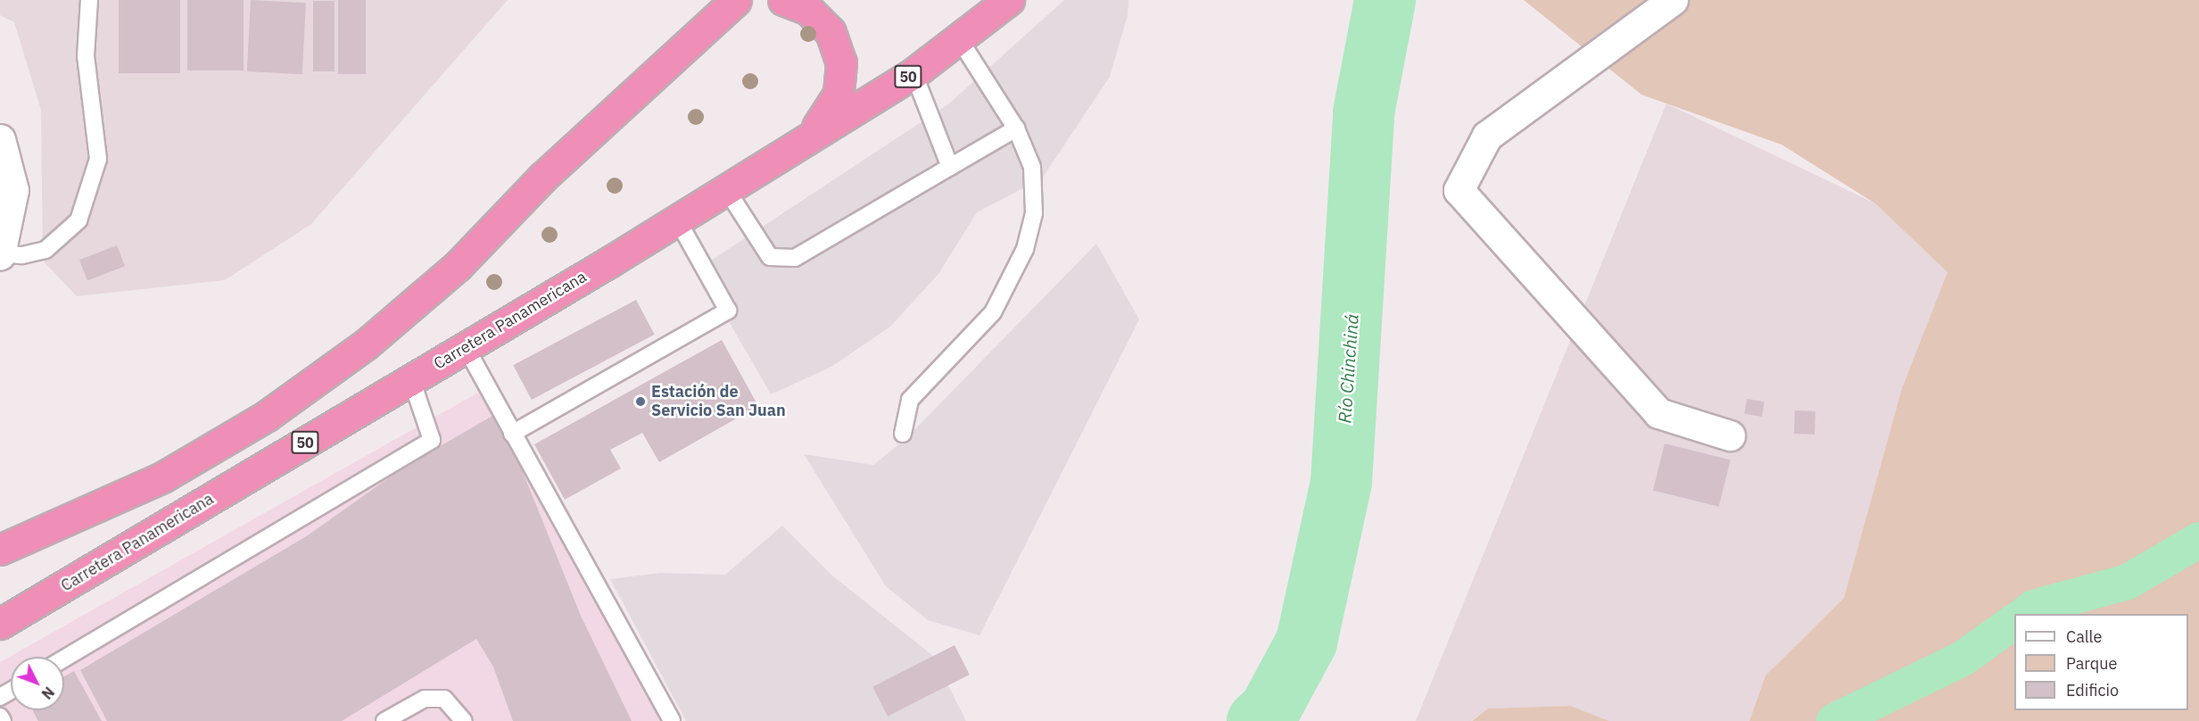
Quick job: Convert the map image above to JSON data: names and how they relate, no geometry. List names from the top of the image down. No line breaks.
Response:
{"streets":{"highway":["50","Carretera Panamericana"]},"water":["Río Chinchiná"],"places":["Estación de Servicio San Juan"],"legend":["Calle","Parque","Edificio"],"north":"bottom right"}
